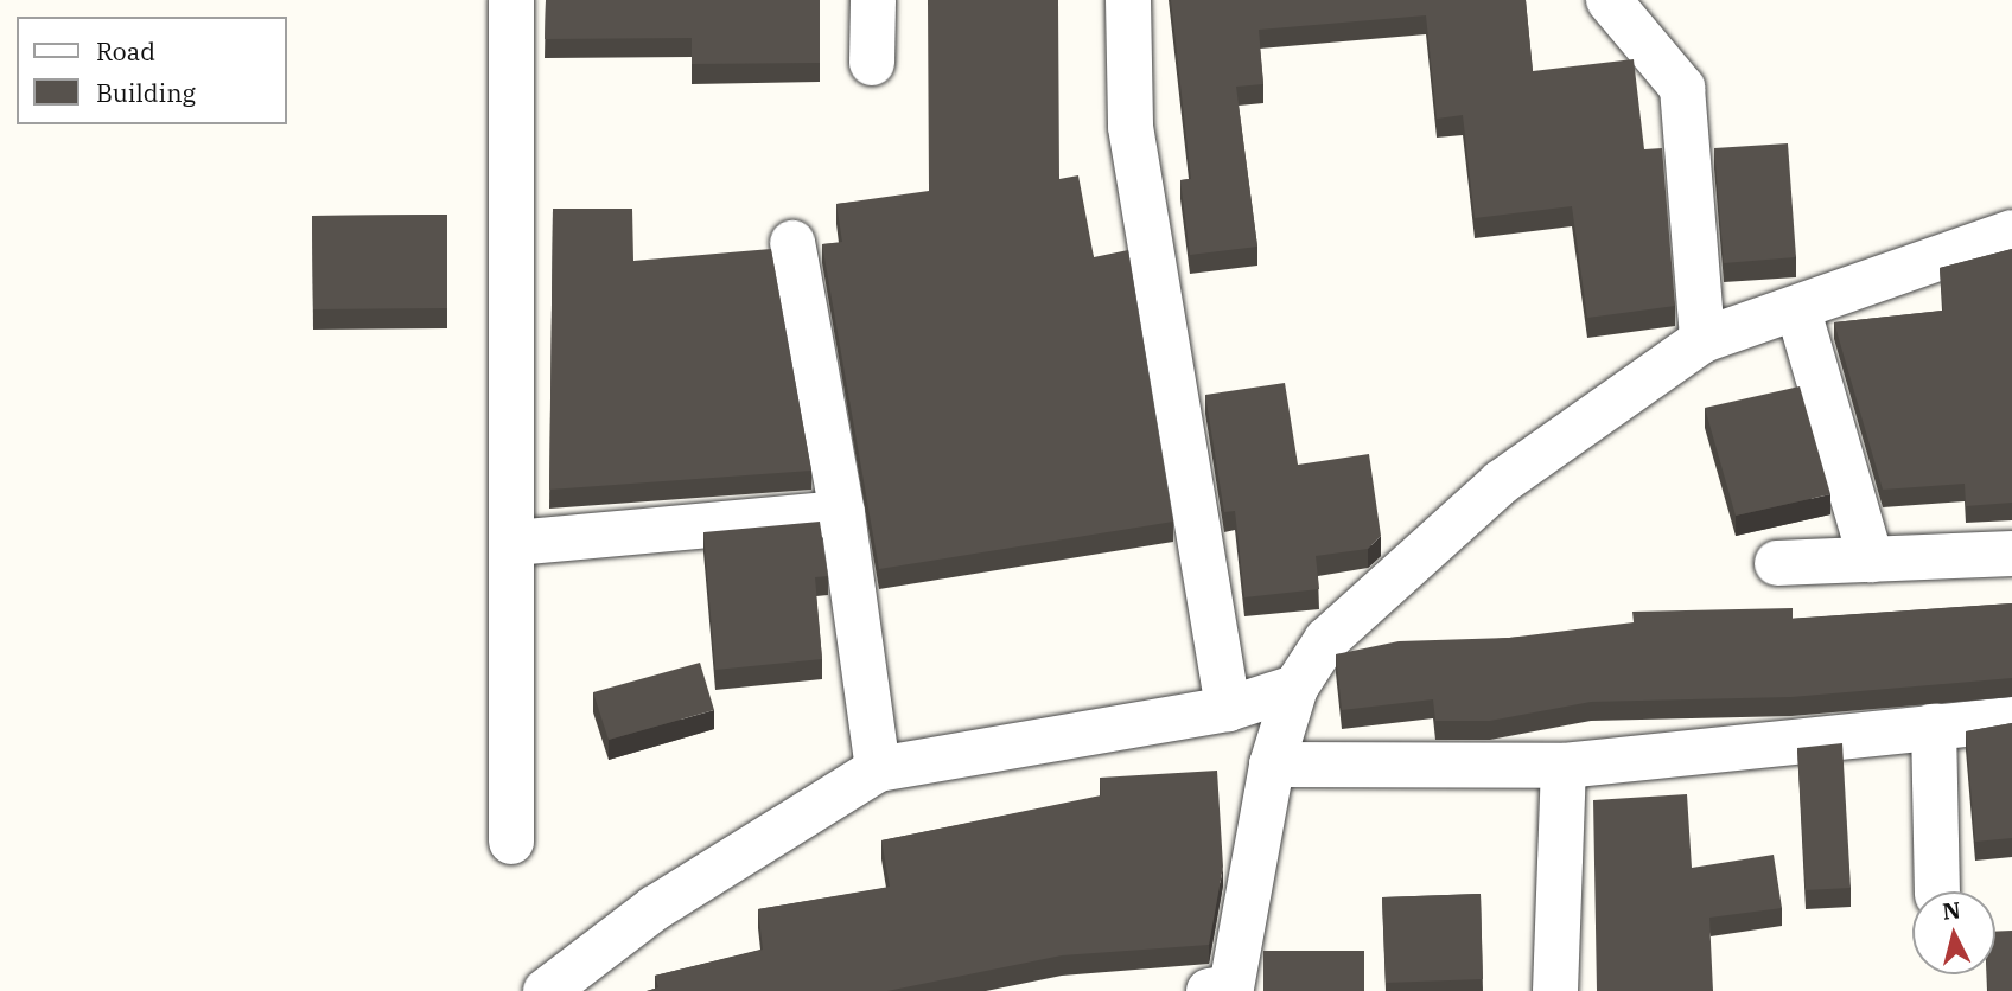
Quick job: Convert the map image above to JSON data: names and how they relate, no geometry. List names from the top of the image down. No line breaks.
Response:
{"legend":["Road","Building"],"north":"top"}
